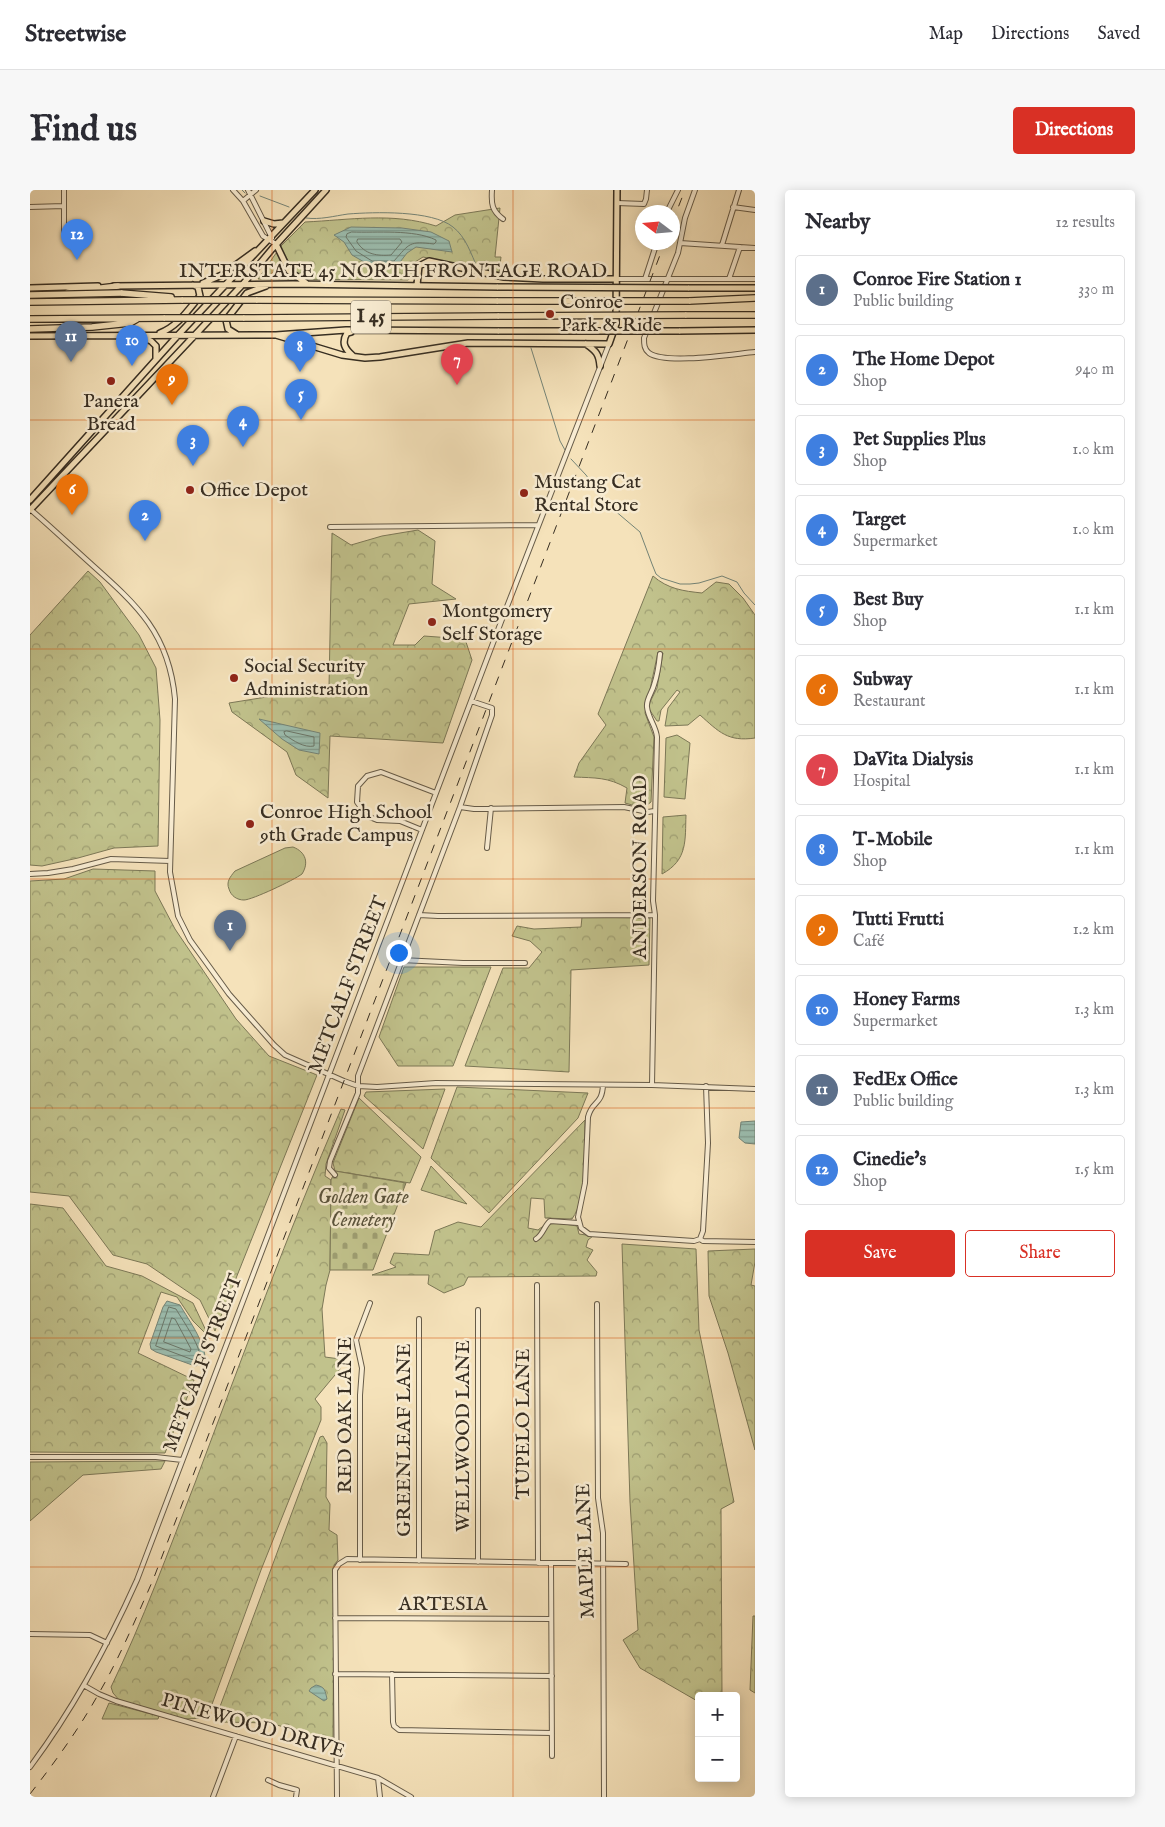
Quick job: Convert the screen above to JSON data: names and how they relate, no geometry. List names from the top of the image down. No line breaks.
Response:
{"streets":{"highway":["I 45"],"main road":["INTERSTATE 45 NORTH FRONTAGE ROAD","METCALF STREET"],"street":["ANDERSON ROAD","RED OAK LANE","TUPELO LANE","WELLWOOD LANE","GREENLEAF LANE","MAPLE LANE","ARTESIA","PINEWOOD DRIVE"]},"crossings":[["METCALF STREET","PINEWOOD DRIVE"]],"parks":["Golden Gate Cemetery"],"places":["Conroe Park & Ride","Panera Bread","Office Depot","Mustang Cat Rental Store","Montgomery Self Storage","Social Security Administration","Conroe High School 9th Grade Campus"],"north":"left","page":{"header":"Streetwise","nav":["Map","Directions","Saved"],"buttons":["Directions",["Save","Share"]],"title":"Find us","heading":["Nearby","12 results"],"pins":["12","11","10","8","7","9","5","4","3","6","2","1"],"list":[{"mark":"1","name":"Conroe Fire Station 1","note":"Public building","value":"330 m"},{"mark":"2","name":"The Home Depot","note":"Shop","value":"940 m"},{"mark":"3","name":"Pet Supplies Plus","note":"Shop","value":"1.0 km"},{"mark":"4","name":"Target","note":"Supermarket","value":"1.0 km"},{"mark":"5","name":"Best Buy","note":"Shop","value":"1.1 km"},{"mark":"6","name":"Subway","note":"Restaurant","value":"1.1 km"},{"mark":"7","name":"DaVita Dialysis","note":"Hospital","value":"1.1 km"},{"mark":"8","name":"T-Mobile","note":"Shop","value":"1.1 km"},{"mark":"9","name":"Tutti Frutti","note":"Café","value":"1.2 km"},{"mark":"10","name":"Honey Farms","note":"Supermarket","value":"1.3 km"},{"mark":"11","name":"FedEx Office","note":"Public building","value":"1.3 km"},{"mark":"12","name":"Cinedie's","note":"Shop","value":"1.5 km"}],"map_buttons":["+","−"]}}
